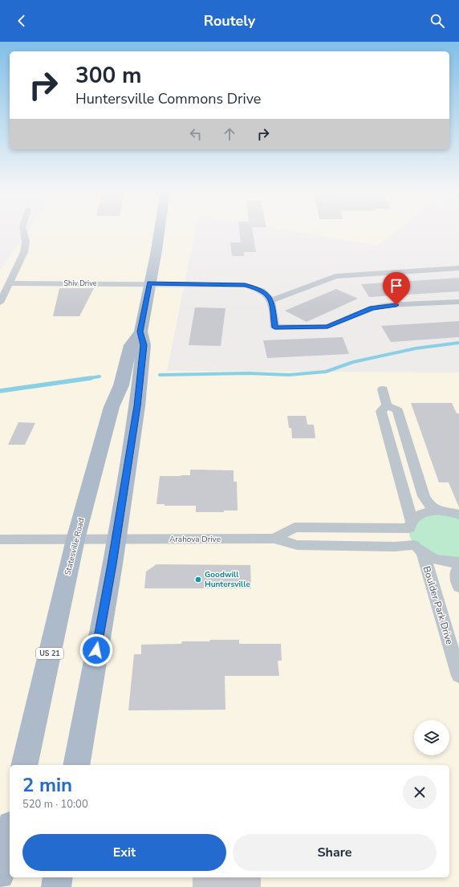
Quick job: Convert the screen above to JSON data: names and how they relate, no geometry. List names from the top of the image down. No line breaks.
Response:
{"streets":{"main road":["Statesville Road","US 21"],"street":["Shiv Drive","Arahova Drive","Boulder Park Drive"]},"crossings":[["Shiv Drive","Statesville Road"],["Arahova Drive","Statesville Road"],["Arahova Drive","Boulder Park Drive"]],"places":["Goodwill Huntersville"],"page":{"header":"Routely","turn":["300 m","Huntersville Commons Drive"],"heading":["2 min","520 m · 10:00"],"buttons":["Exit","Share"]}}
